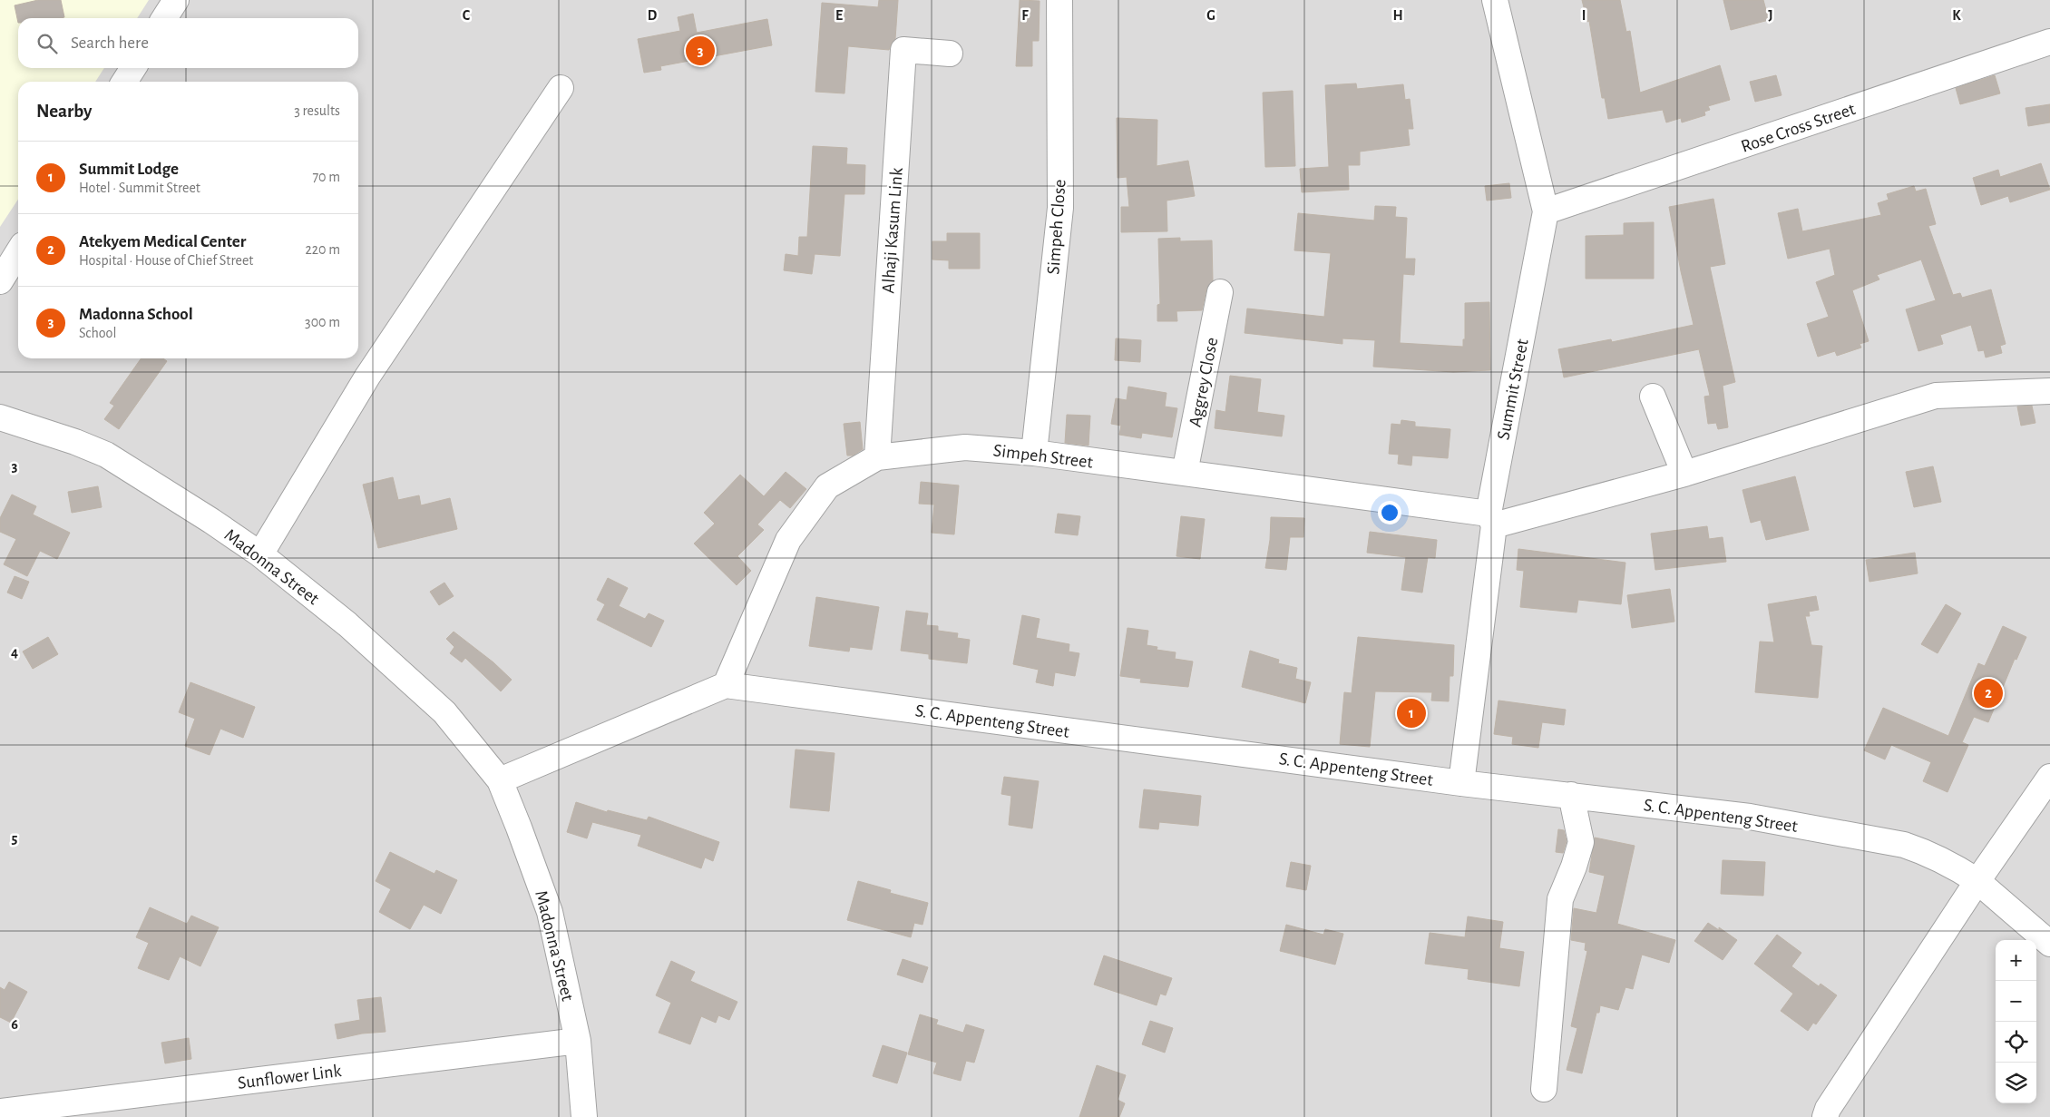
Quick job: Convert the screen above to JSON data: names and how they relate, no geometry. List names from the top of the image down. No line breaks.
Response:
{"streets":{"street":["Rose Cross Street","Simpeh Close","Alhaji Kasum Link","Aggrey Close","Summit Street","Simpeh Street","Madonna Street","S. C. Appenteng Street","Sunflower Link"]},"crossings":[["Rose Cross Street","Summit Street"],["Simpeh Close","Simpeh Street"],["Alhaji Kasum Link","Simpeh Street"],["Aggrey Close","Simpeh Street"],["Summit Street","Simpeh Street"],["Summit Street","S. C. Appenteng Street"],["Simpeh Street","S. C. Appenteng Street"],["Madonna Street","Sunflower Link"]],"page":{"search":"Search here","pins":["3","2","1"],"heading":["Nearby","3 results"],"list":[{"mark":"1","name":"Summit Lodge","note":"Hotel · Summit Street","value":"70 m"},{"mark":"2","name":"Atekyem Medical Center","note":"Hospital · House of Chief Street","value":"220 m"},{"mark":"3","name":"Madonna School","note":"School","value":"300 m"}],"map_buttons":["+","−"]},"grid":{"columns":["C","D","E","F","G","H","I","J","K"],"rows":["3","4","5","6"]}}
